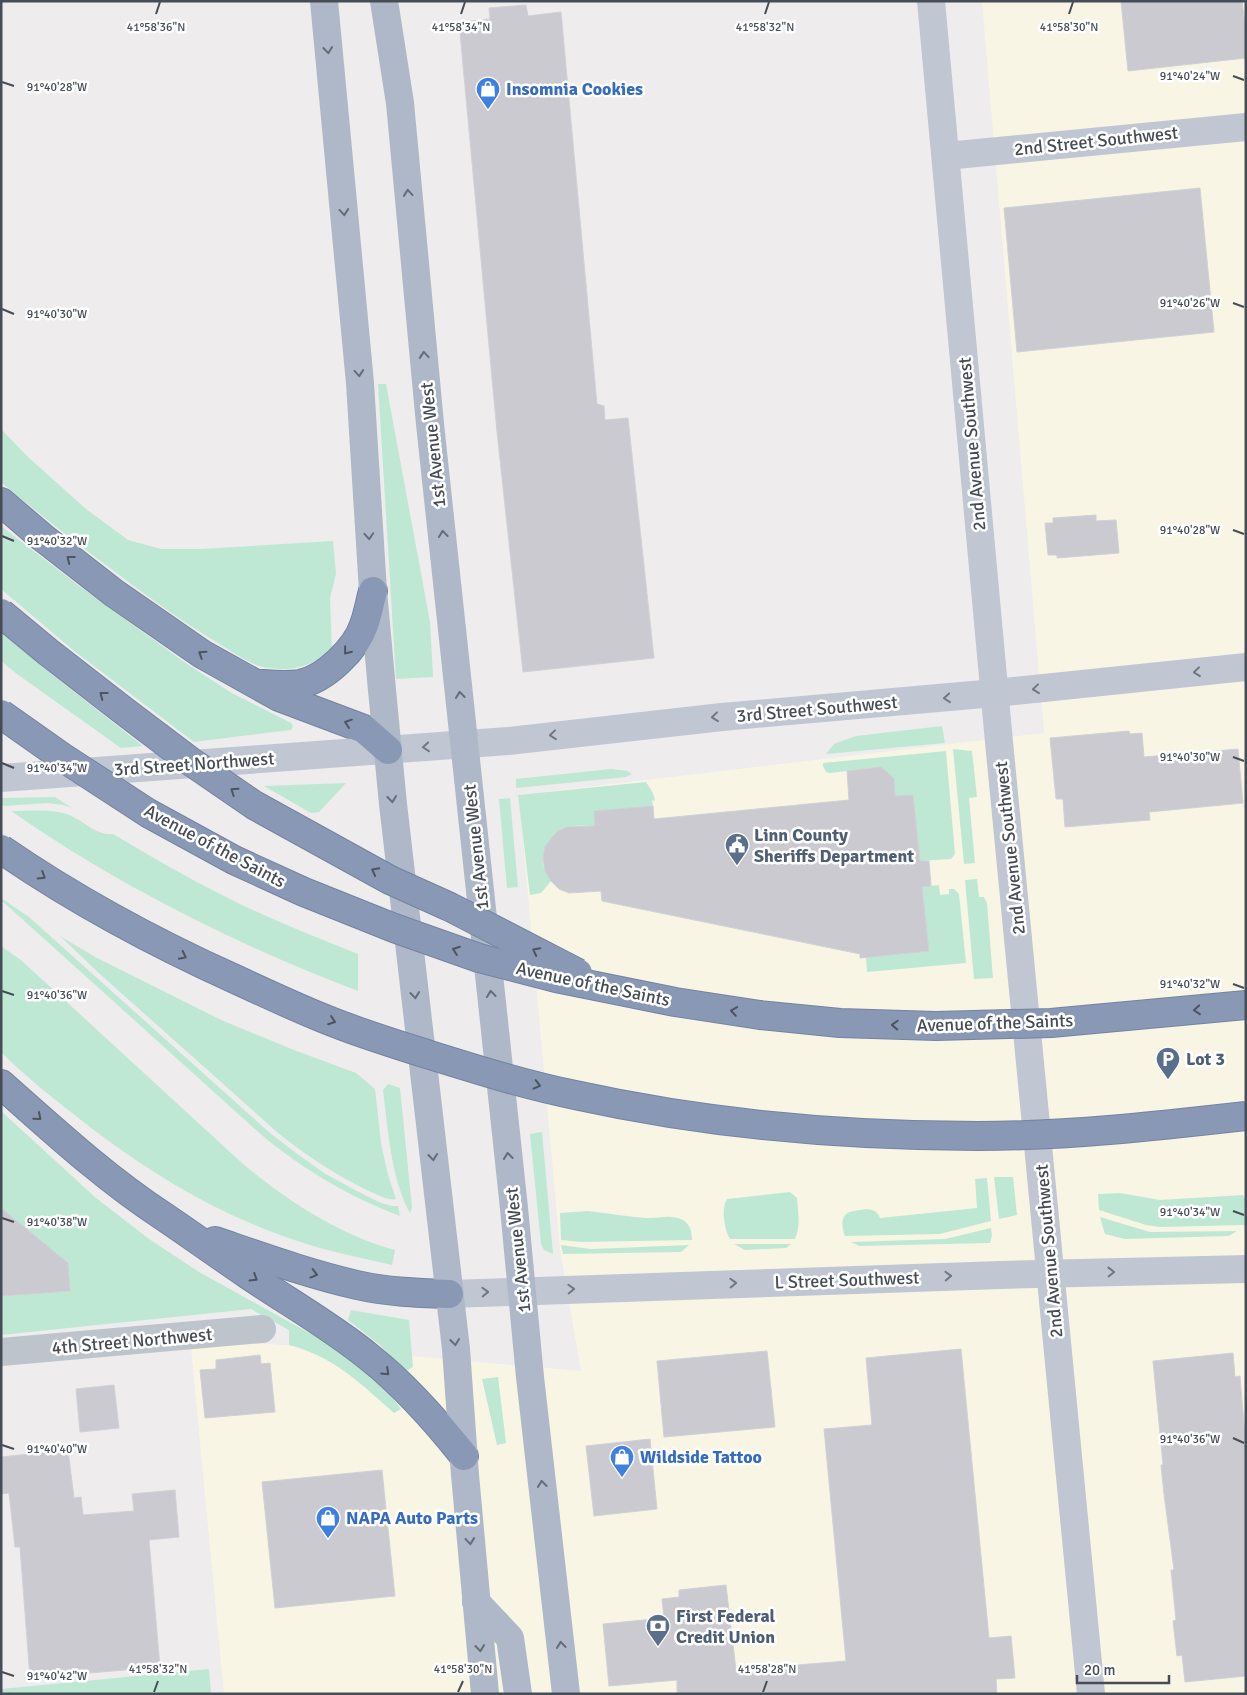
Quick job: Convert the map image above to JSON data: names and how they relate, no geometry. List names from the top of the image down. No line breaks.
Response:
{"streets":{"highway":["Avenue of the Saints"],"main road":["2nd Street Southwest","2nd Avenue Southwest","1st Avenue West","3rd Street Southwest","3rd Street Northwest","L Street Southwest"],"street":["4th Street Northwest"]},"crossings":[["2nd Street Southwest","2nd Avenue Southwest"],["2nd Avenue Southwest","3rd Street Southwest"],["2nd Avenue Southwest","L Street Southwest"],["1st Avenue West","3rd Street Southwest"],["1st Avenue West","L Street Southwest"],["3rd Street Southwest","3rd Street Northwest"]],"one_way":["3rd Street Southwest","L Street Southwest"],"places":{"shop":["Insomnia Cookies","Wildside Tattoo","NAPA Auto Parts"],"public building":["Linn County Sheriffs Department"],"parking":["Lot 3"],"bank":["First Federal Credit Union"]},"scale_bar":"20 m","coordinates":["41°58'36\"N","41°58'34\"N","41°58'32\"N","41°58'30\"N","91°40'24\"W","91°40'28\"W","91°40'26\"W","91°40'30\"W","91°40'32\"W","91°40'34\"W","91°40'36\"W","91°40'38\"W","91°40'40\"W","41°58'28\"N","91°40'42\"W"]}
